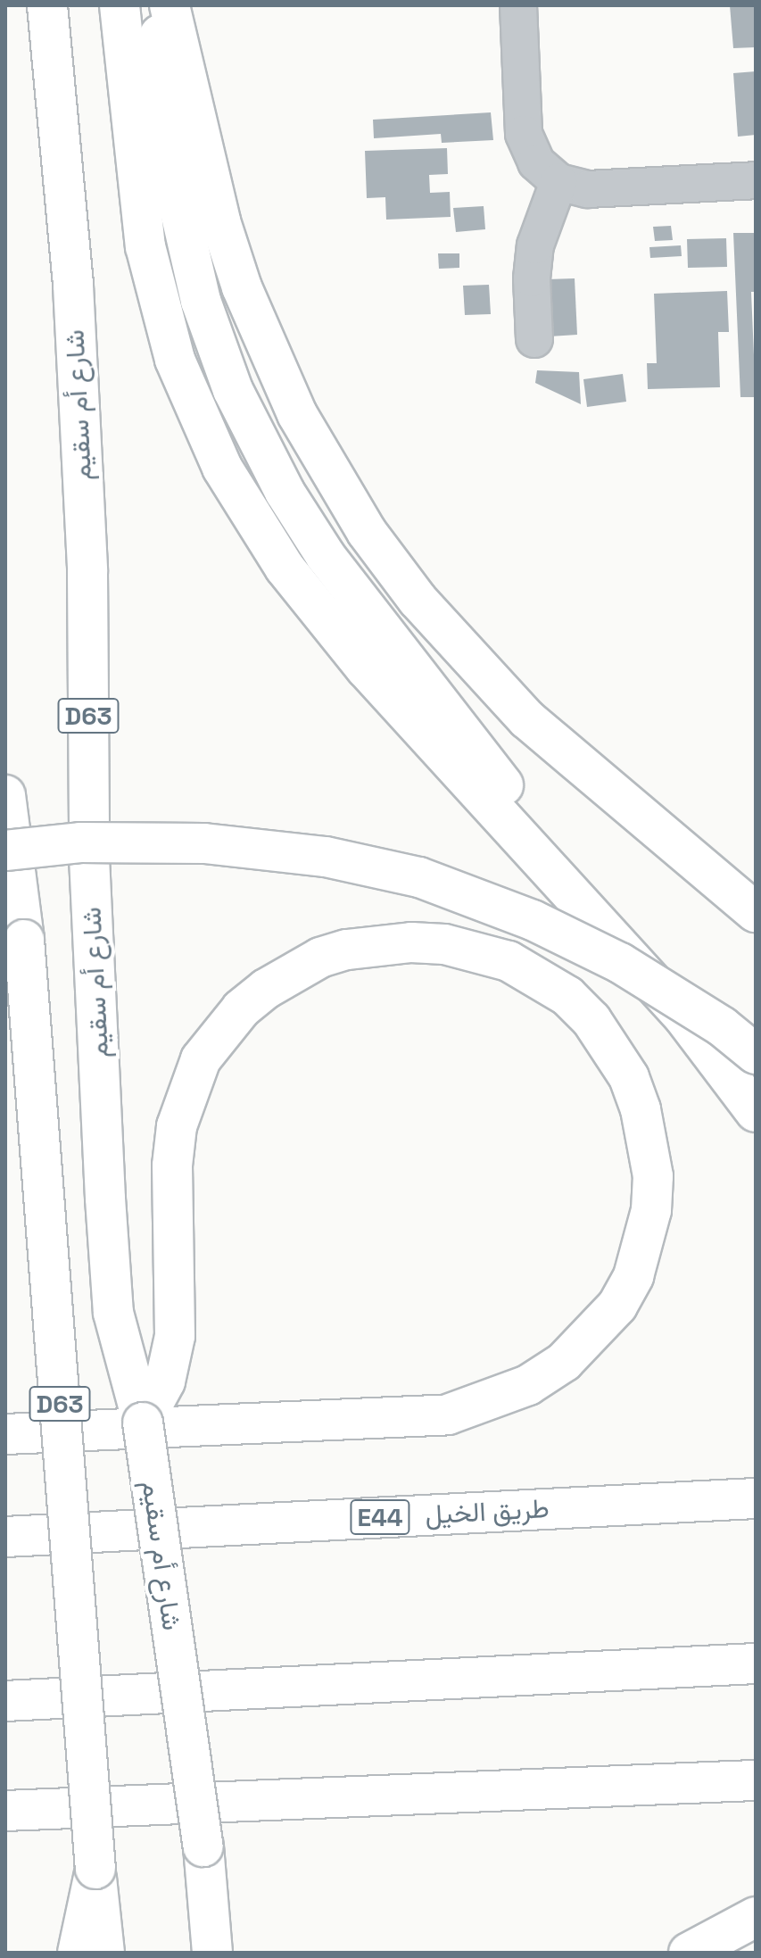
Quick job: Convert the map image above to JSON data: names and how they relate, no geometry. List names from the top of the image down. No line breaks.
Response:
{"streets":{"main road":["شارع أم سقيم","D63","طريق الخيل","E44"]}}
